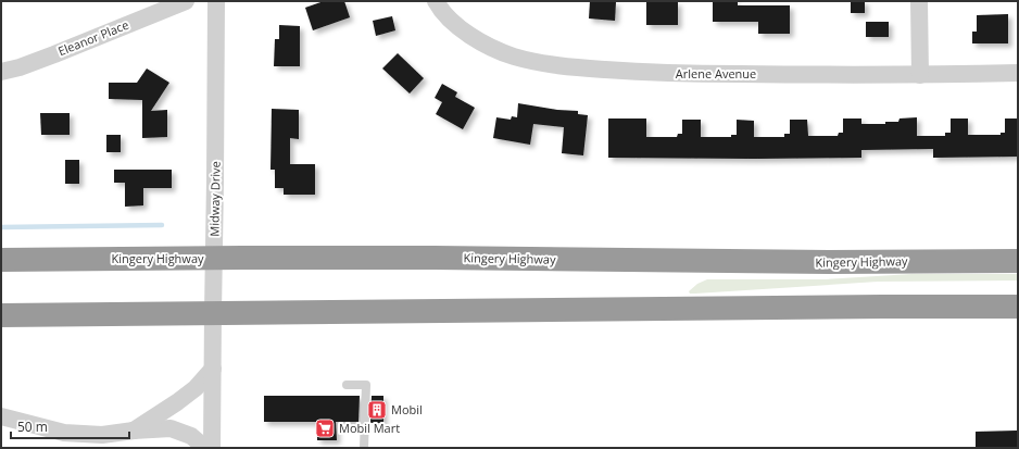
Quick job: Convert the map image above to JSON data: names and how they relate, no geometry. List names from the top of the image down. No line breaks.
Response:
{"streets":{"highway":["Kingery Highway"],"street":["Eleanor Place","Arlene Avenue","Midway Drive"]},"crossings":[["Midway Drive","Kingery Highway"]],"places":{"building":["Mobil"],"supermarket":["Mobil Mart"]},"scale_bar":"50 m"}
